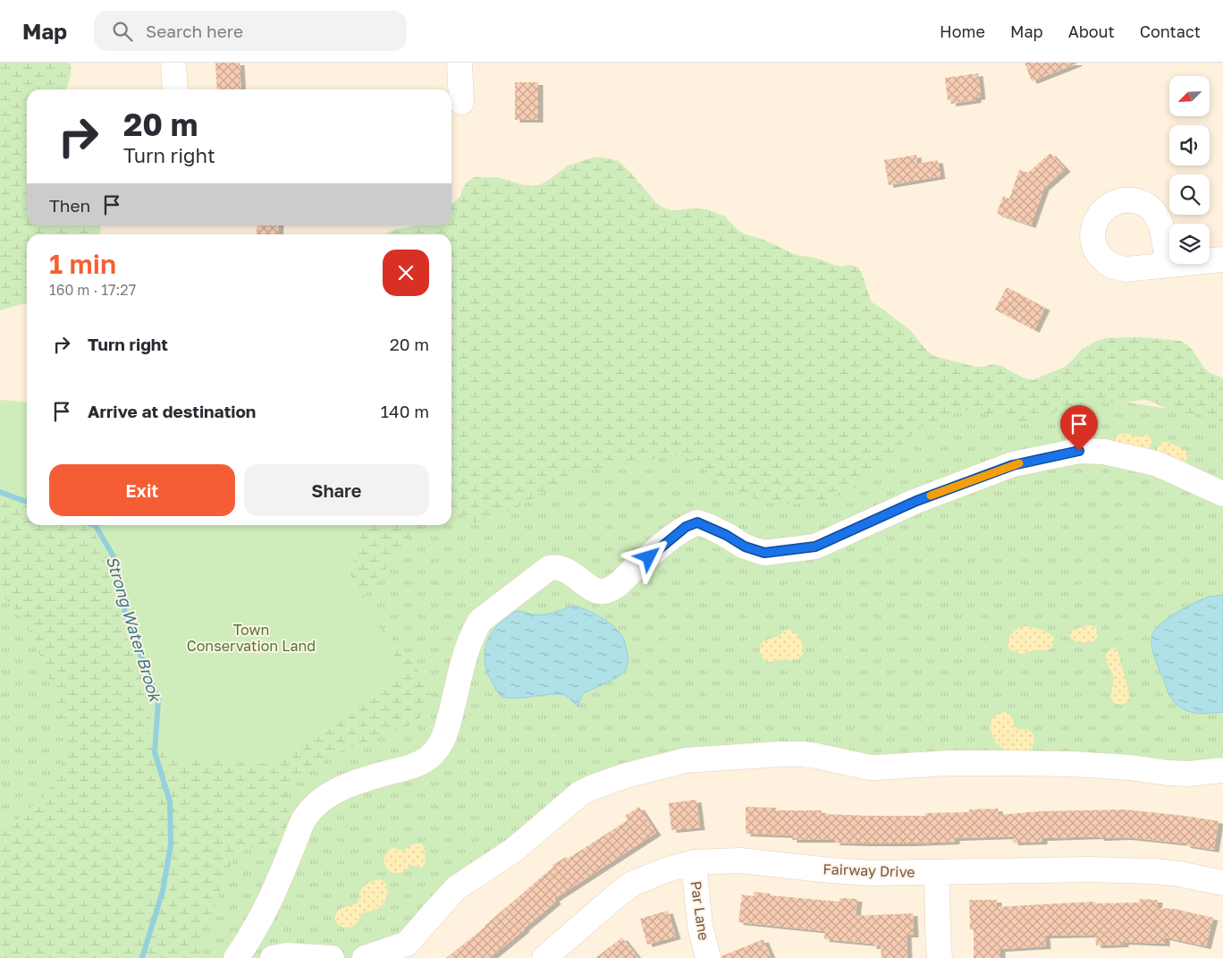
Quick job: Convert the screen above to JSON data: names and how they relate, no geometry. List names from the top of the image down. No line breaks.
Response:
{"streets":{"street":["Fairway Drive","Par Lane"]},"crossings":[["Fairway Drive","Par Lane"]],"water":["Strong Water Brook"],"parks":["Town Conservation Land"],"north":"bottom left","page":{"header":"Map","search":"Search here","nav":["Home","Map","About","Contact"],"turn":["20 m","Turn right"],"then":"Then","heading":["1 min","160 m · 17:27"],"list":[{"name":"Turn right","value":"20 m"},{"name":"Arrive at destination","value":"140 m"}],"buttons":["Exit","Share"]}}
